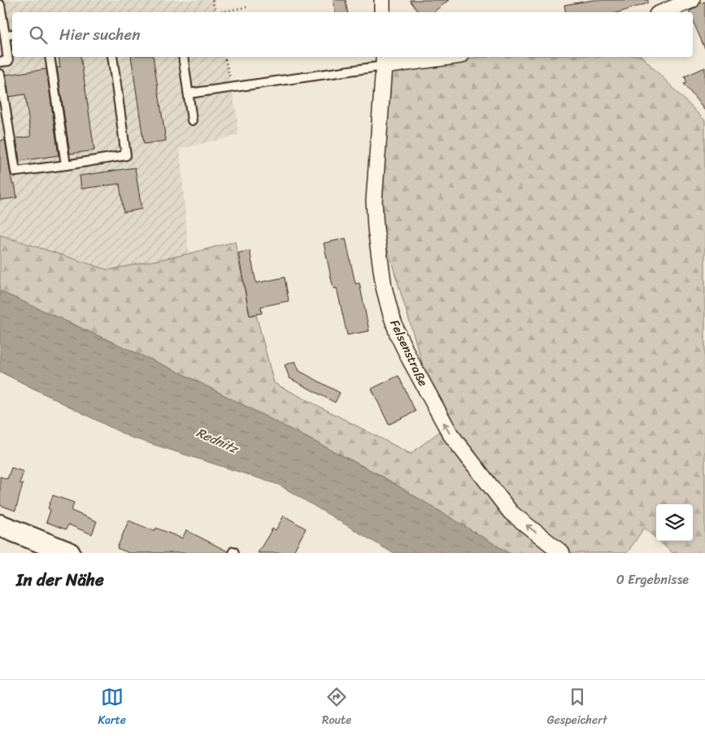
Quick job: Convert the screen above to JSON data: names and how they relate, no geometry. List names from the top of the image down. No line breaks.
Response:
{"streets":{"street":["Felsenstraße"]},"one_way":["Felsenstraße"],"water":["Rednitz"],"page":{"search":"Hier suchen","heading":["In der Nähe","0 Ergebnisse"],"nav":["Karte","Route","Gespeichert"]}}
